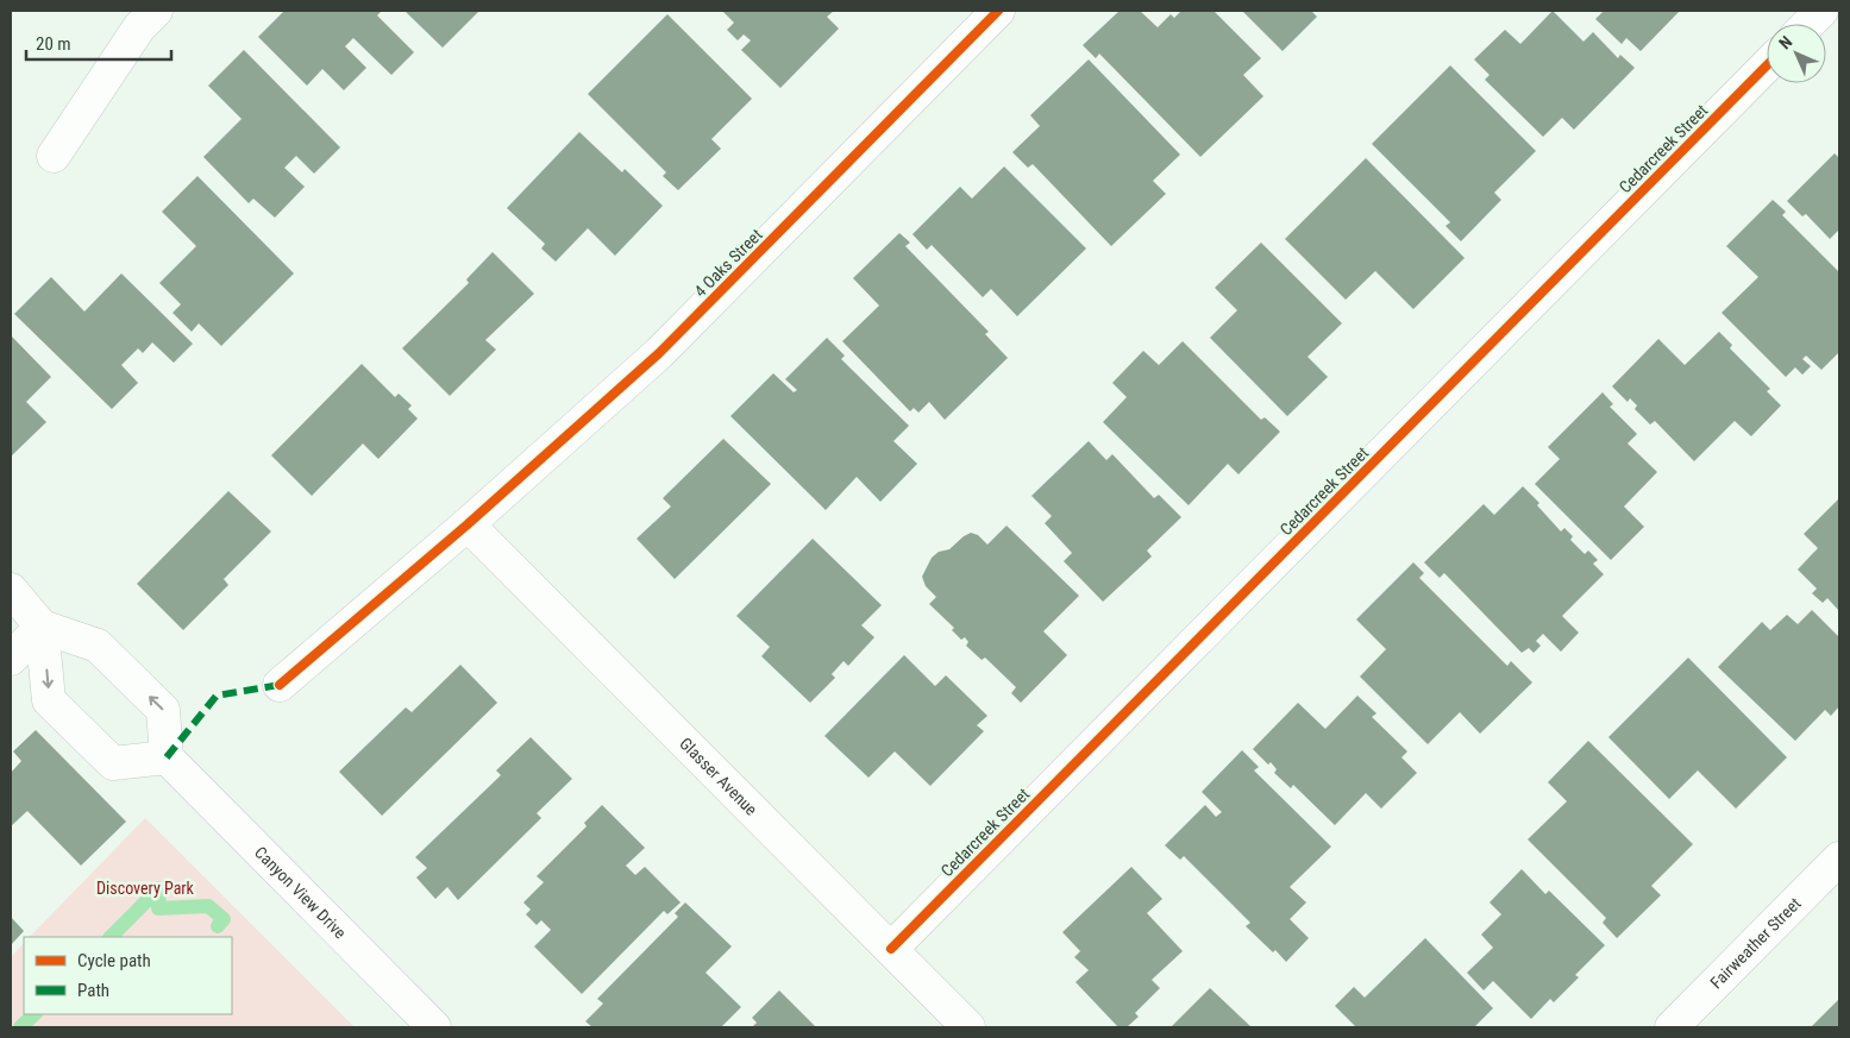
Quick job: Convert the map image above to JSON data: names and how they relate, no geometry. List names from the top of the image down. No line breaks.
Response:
{"streets":{"street":["Cedarcreek Street","4 Oaks Street","Glasser Avenue","Canyon View Drive","Fairweather Street"]},"crossings":[["Cedarcreek Street","Glasser Avenue"],["4 Oaks Street","Glasser Avenue"]],"parks":["Discovery Park"],"legend":["Cycle path","Path"],"scale_bar":"20 m","north":"top left"}
